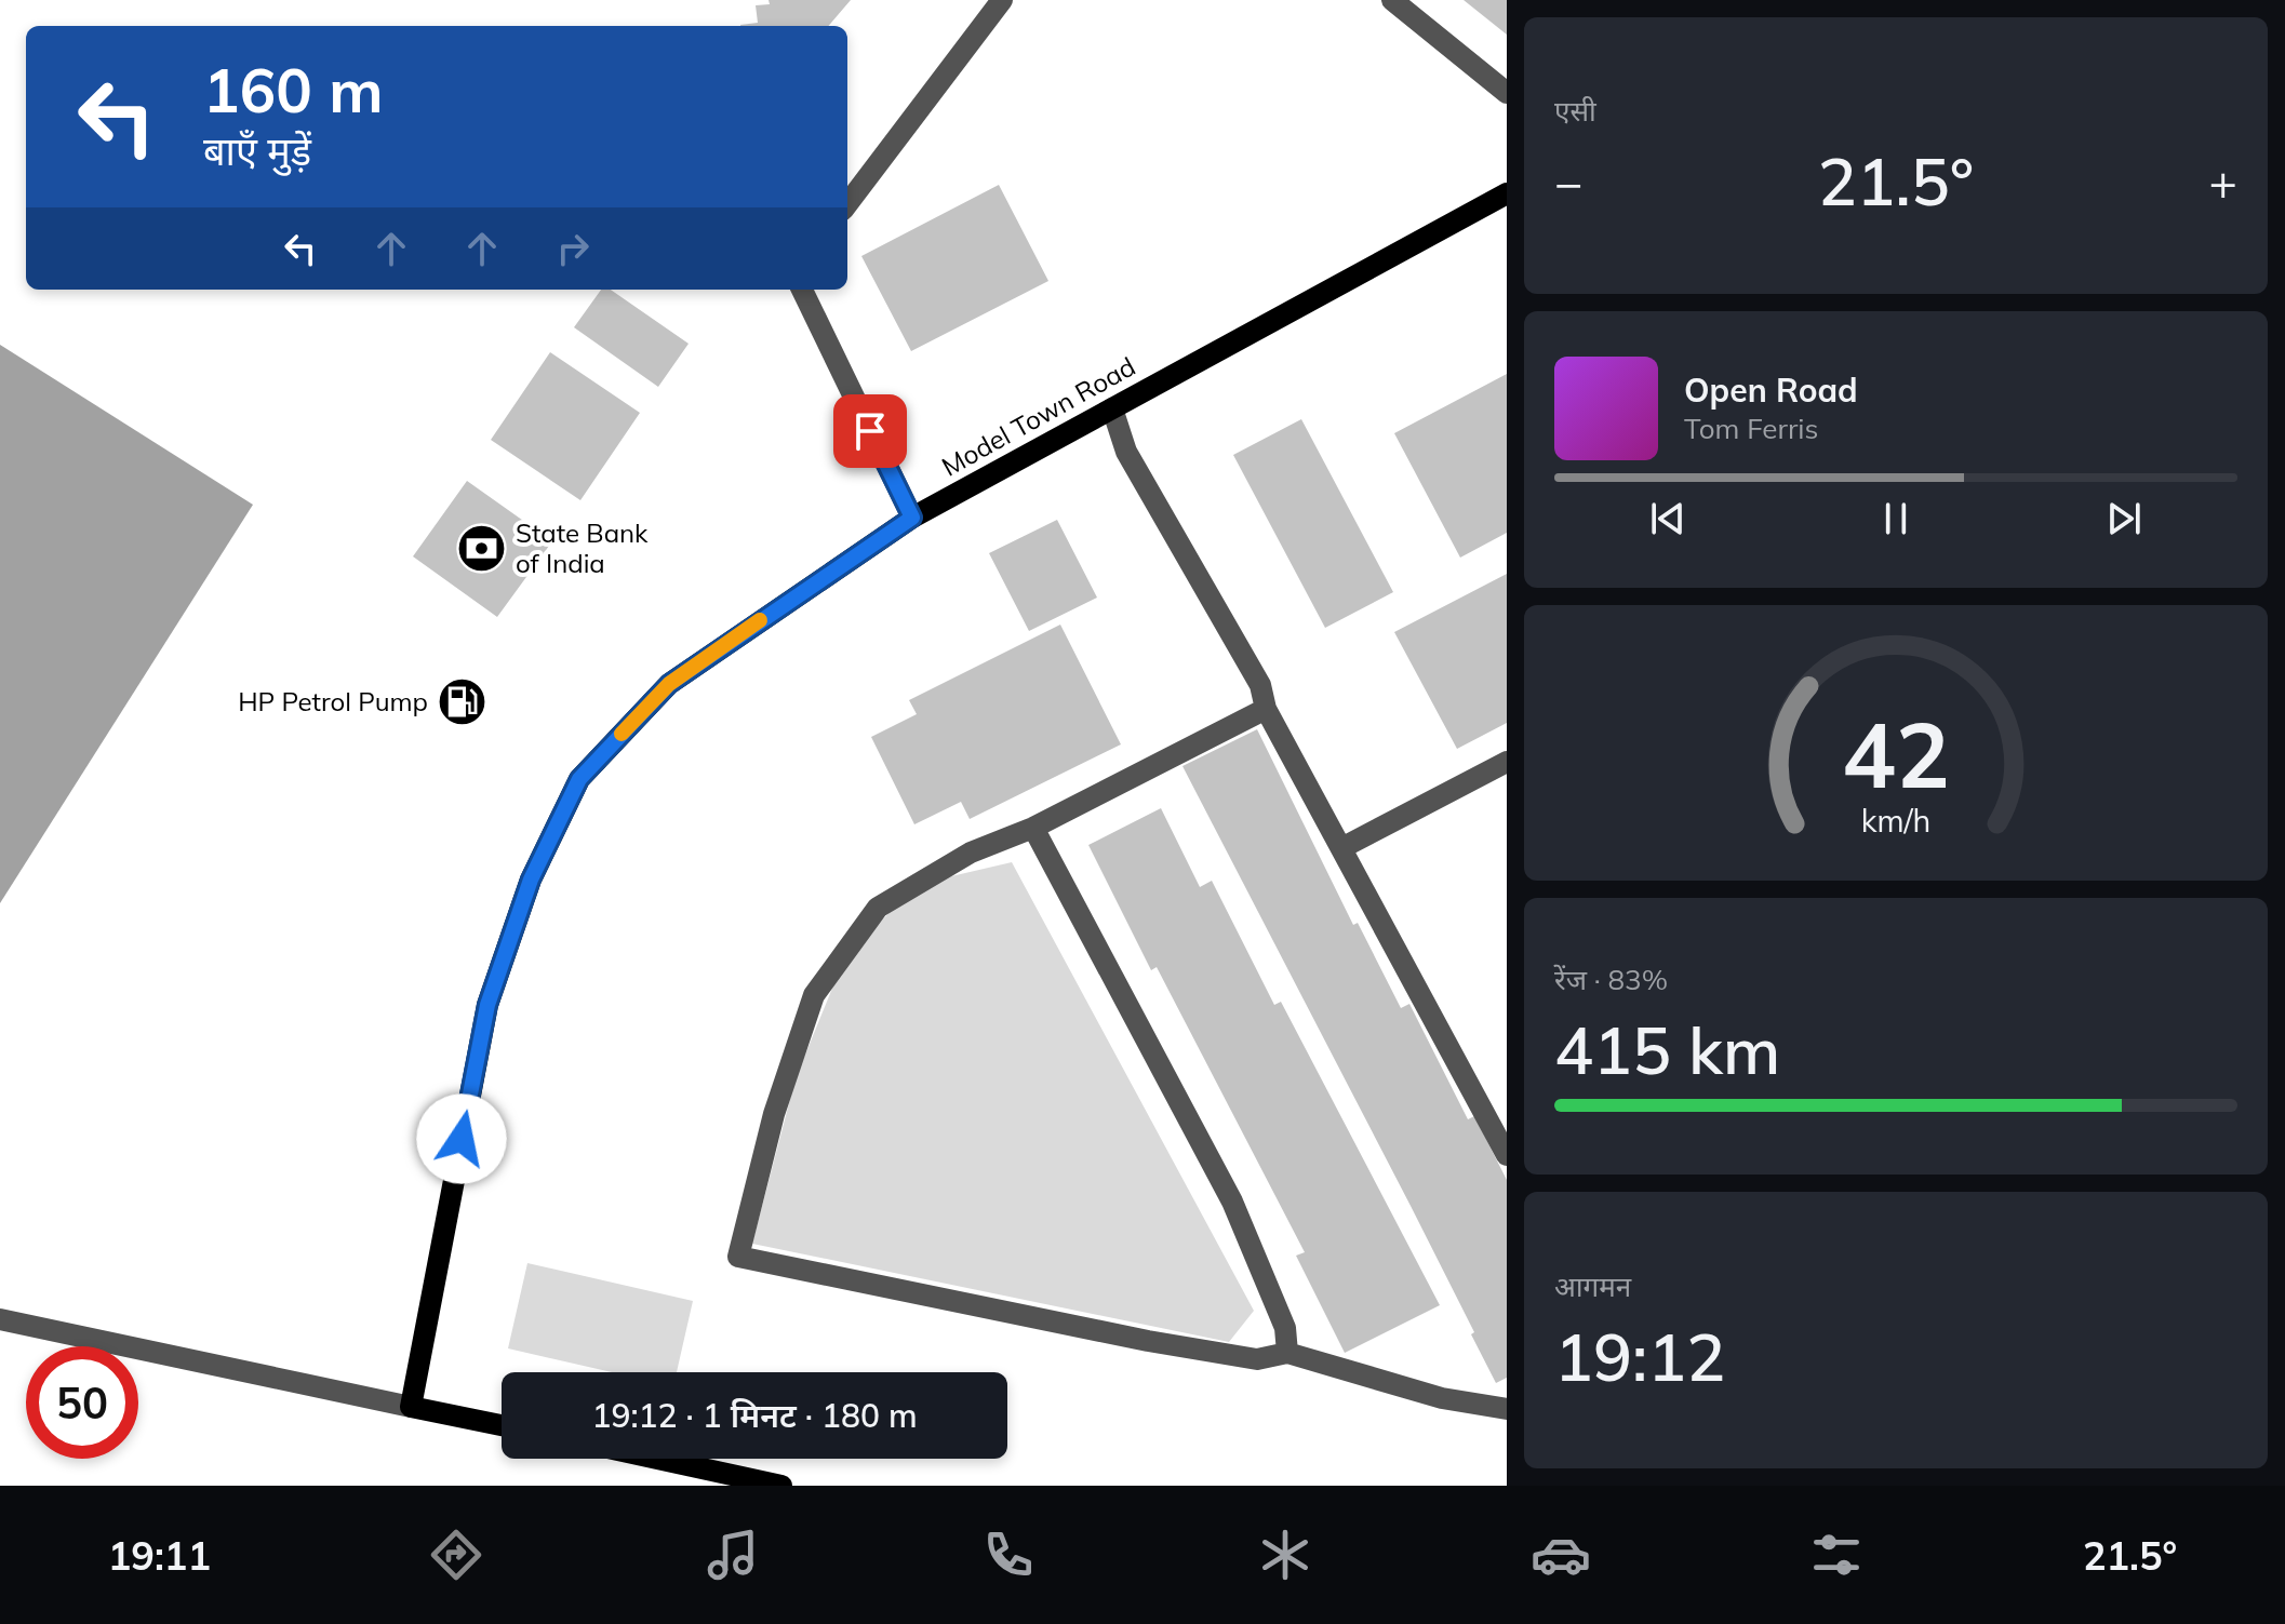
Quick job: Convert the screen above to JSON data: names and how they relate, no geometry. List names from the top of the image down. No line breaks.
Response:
{"streets":{"main road":["Model Town Road"]},"places":{"bank":["State Bank of India"],"fuel station":["HP Petrol Pump"]},"page":{"tile":["एसी",["रेंज · 83%","415 km"],["आगमन","19:12"]],"turn":["160 m","बाएँ मुड़ें"],"heat":["−","21.5°","+"],"song":["Open Road","Tom Ferris"],"limit":"50","trip":"19:12 · 1 मिनट · 180 m","tabs":["19:11","21.5°"],"gauge":["42","km/h"]}}
